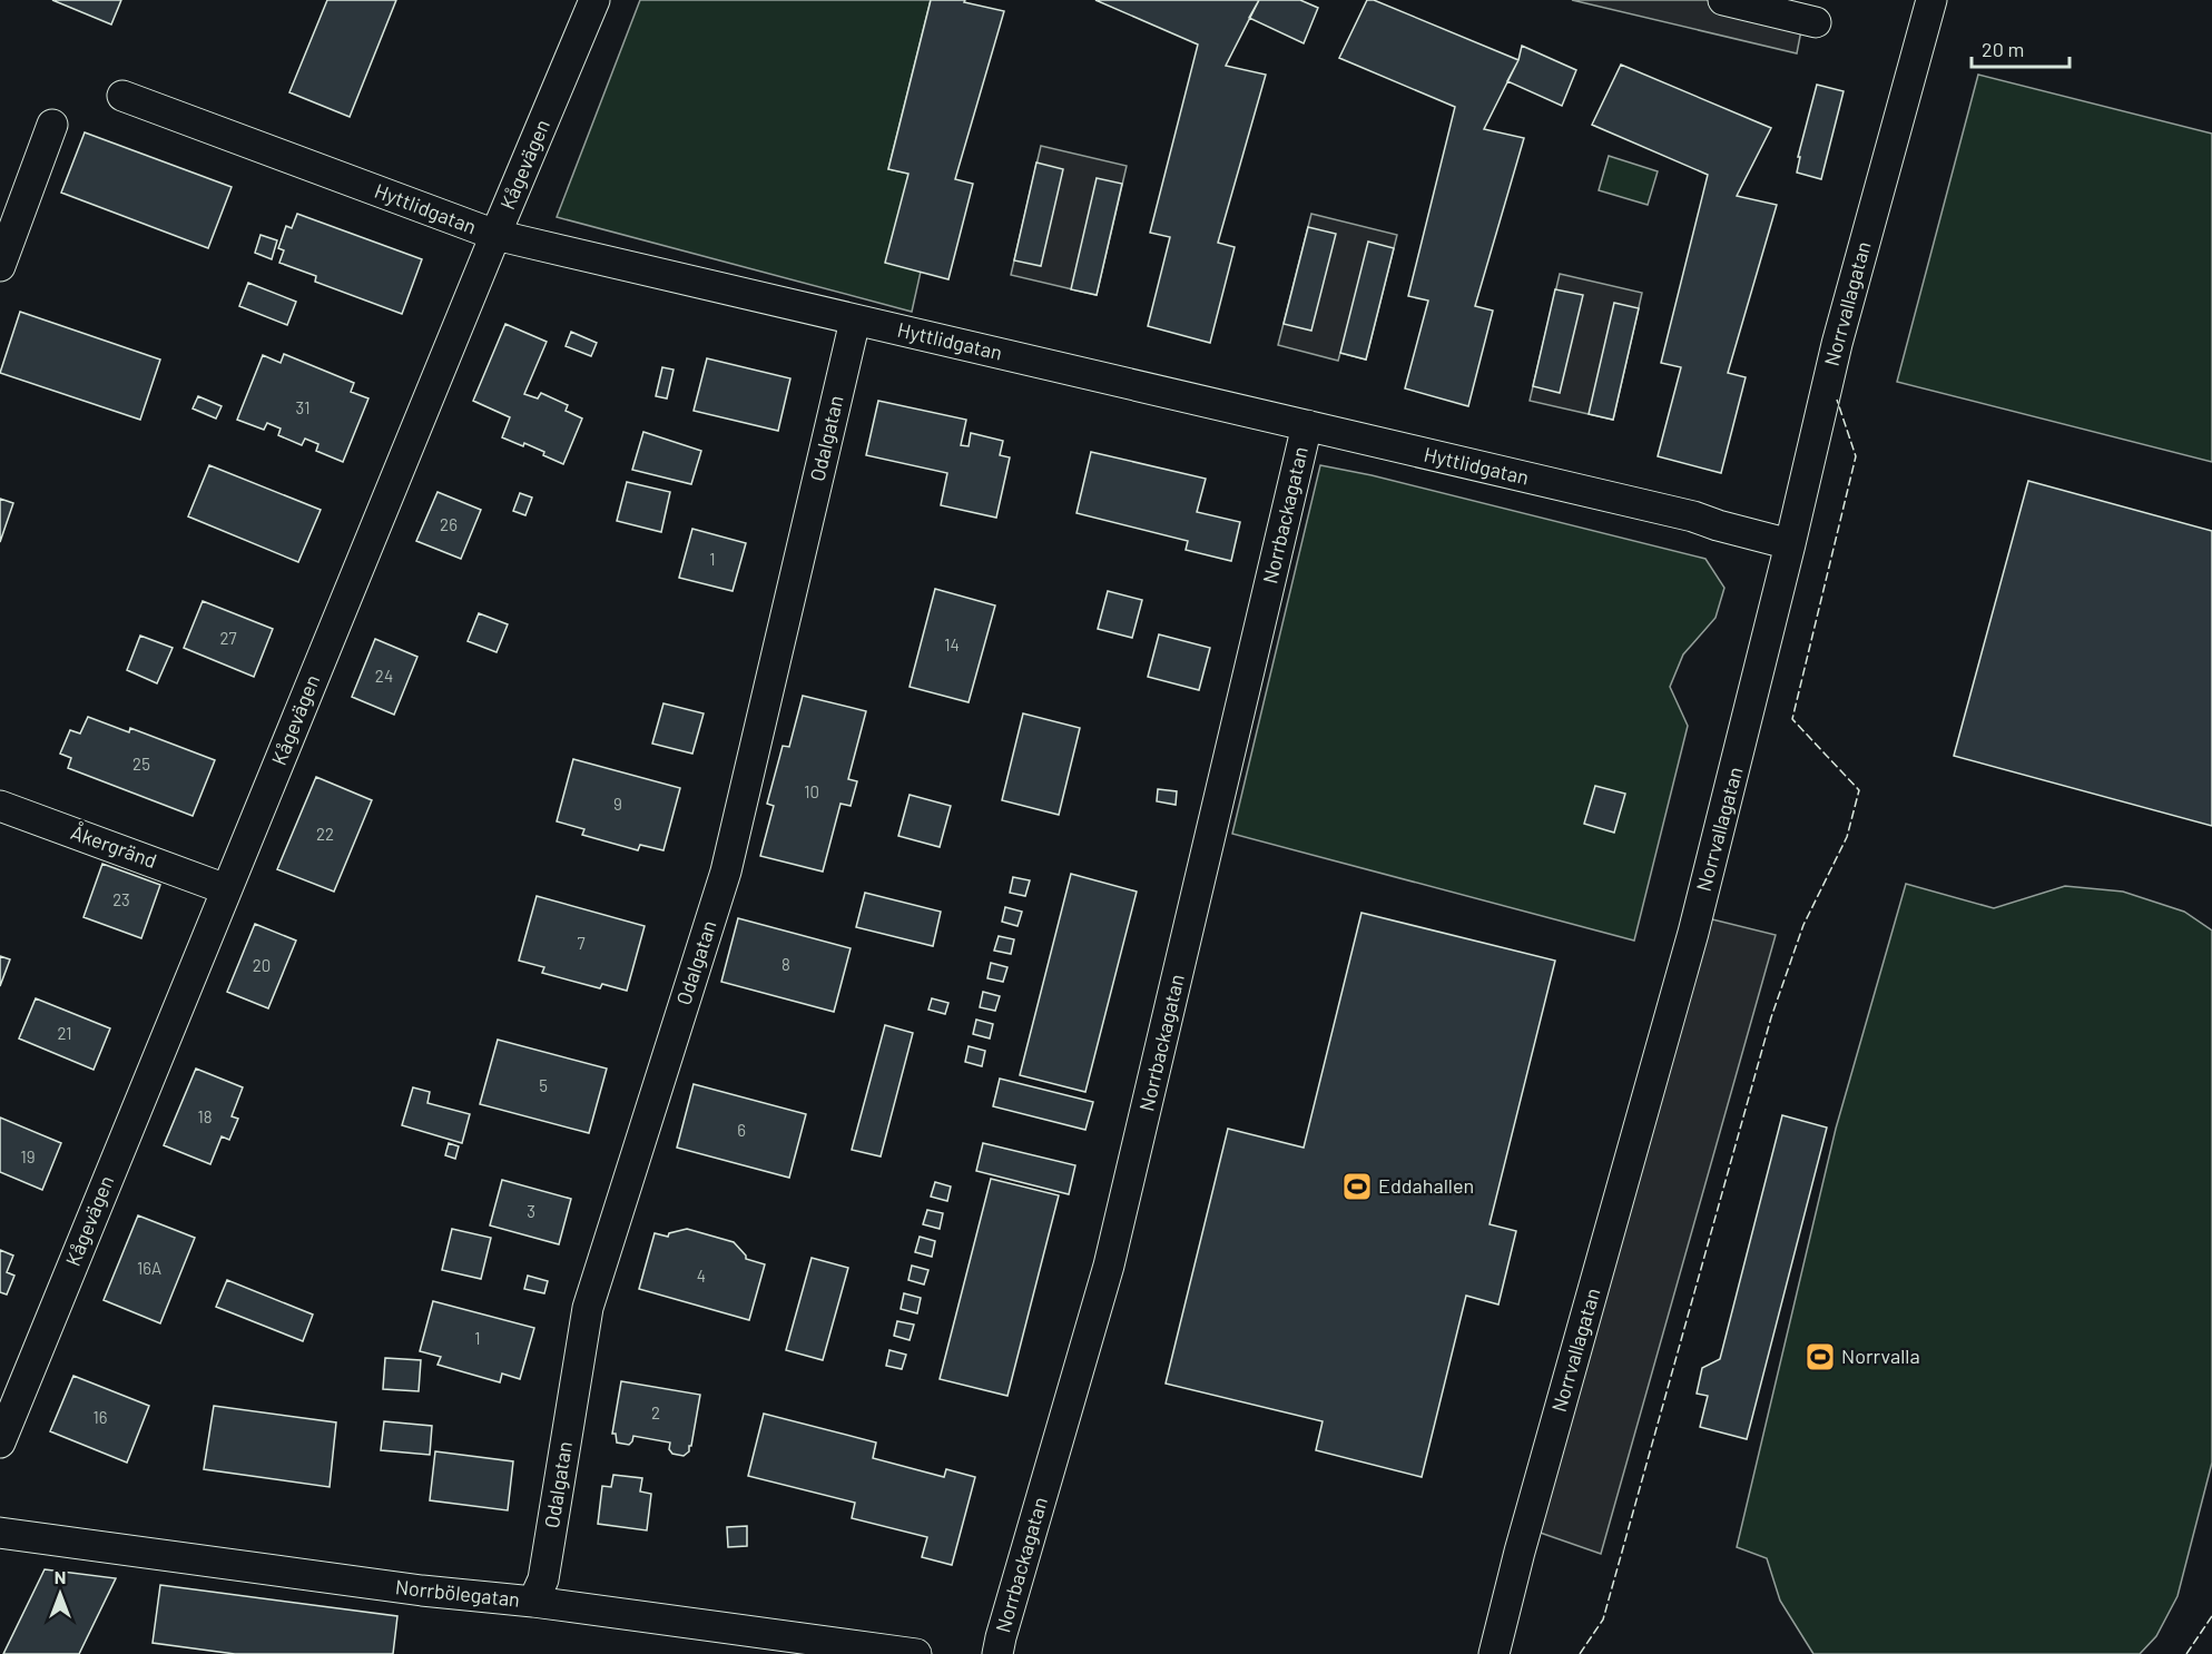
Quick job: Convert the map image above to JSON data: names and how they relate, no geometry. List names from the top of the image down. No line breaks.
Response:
{"streets":{"street":["Kågevägen","Hyttlidgatan","Norrvallagatan","Odalgatan","Norrbackagatan","Åkergränd","Norrbölegatan"]},"crossings":[["Kågevägen","Hyttlidgatan"],["Kågevägen","Åkergränd"],["Hyttlidgatan","Norrvallagatan"],["Hyttlidgatan","Odalgatan"],["Hyttlidgatan","Norrbackagatan"],["Odalgatan","Norrbölegatan"]],"places":{"sports":["Eddahallen","Norrvalla"]},"house_numbers":["31","26","1","27","14","24","25","10","9","22","23","7","8","20","21","5","18","6","19","3","16A","4","1","2","16"],"scale_bar":"20 m","north":"top"}
